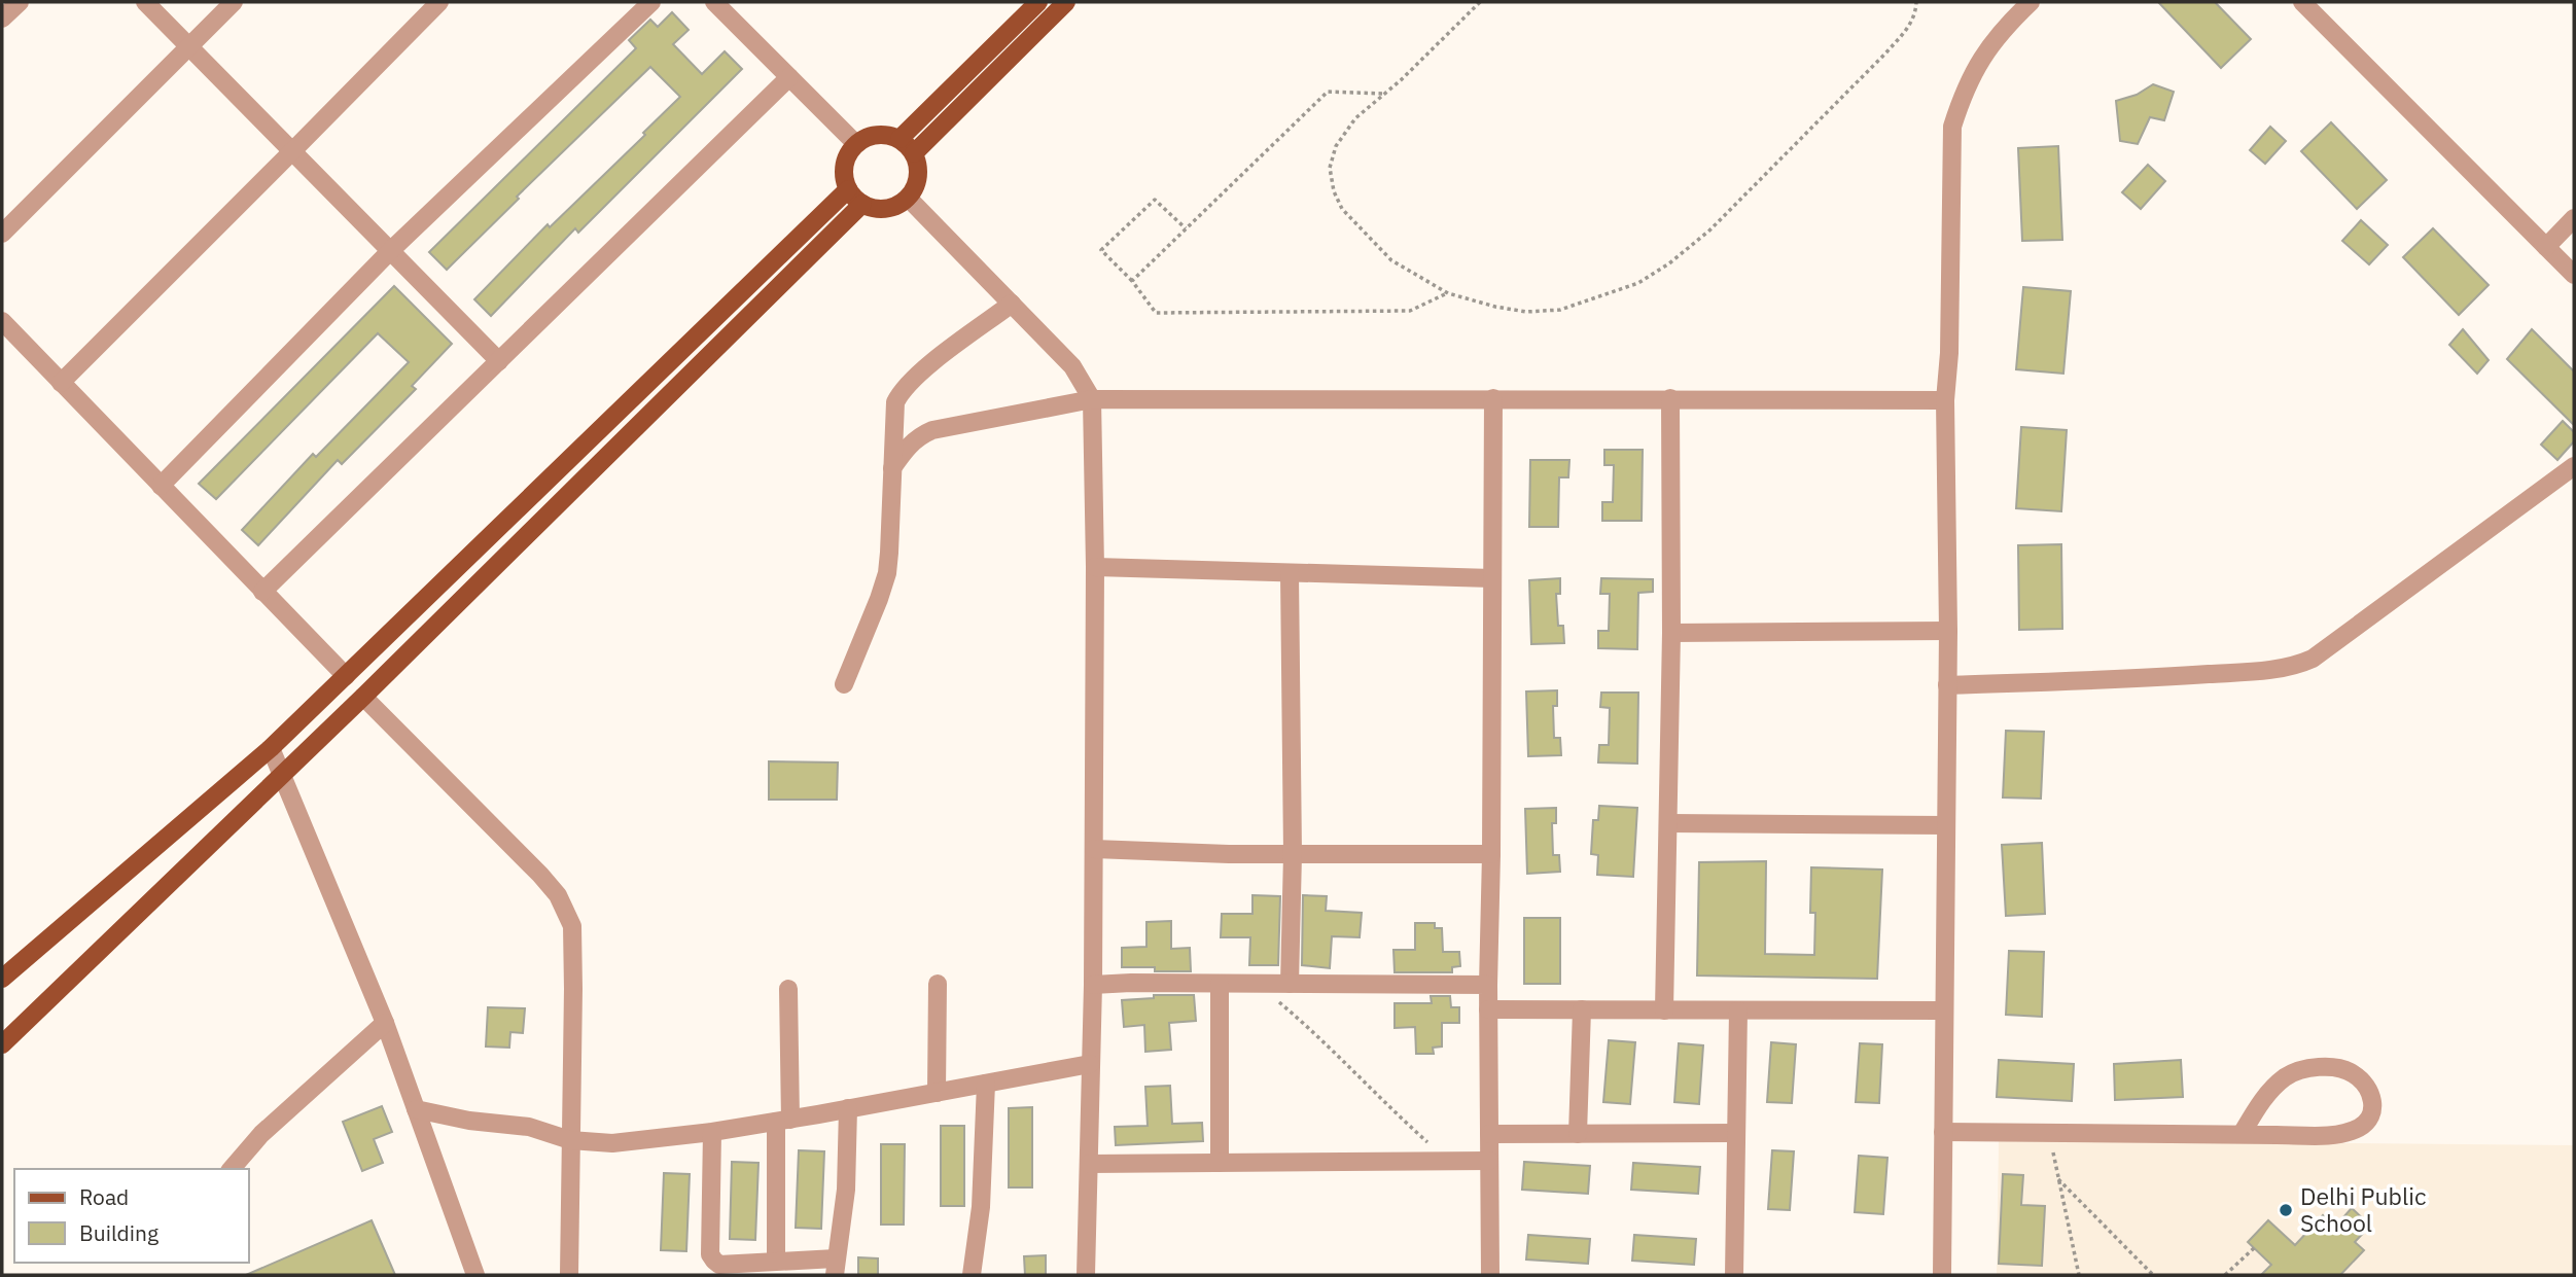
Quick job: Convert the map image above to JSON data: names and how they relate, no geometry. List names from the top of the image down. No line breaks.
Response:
{"places":["Delhi Public School"],"legend":["Road","Building"]}
